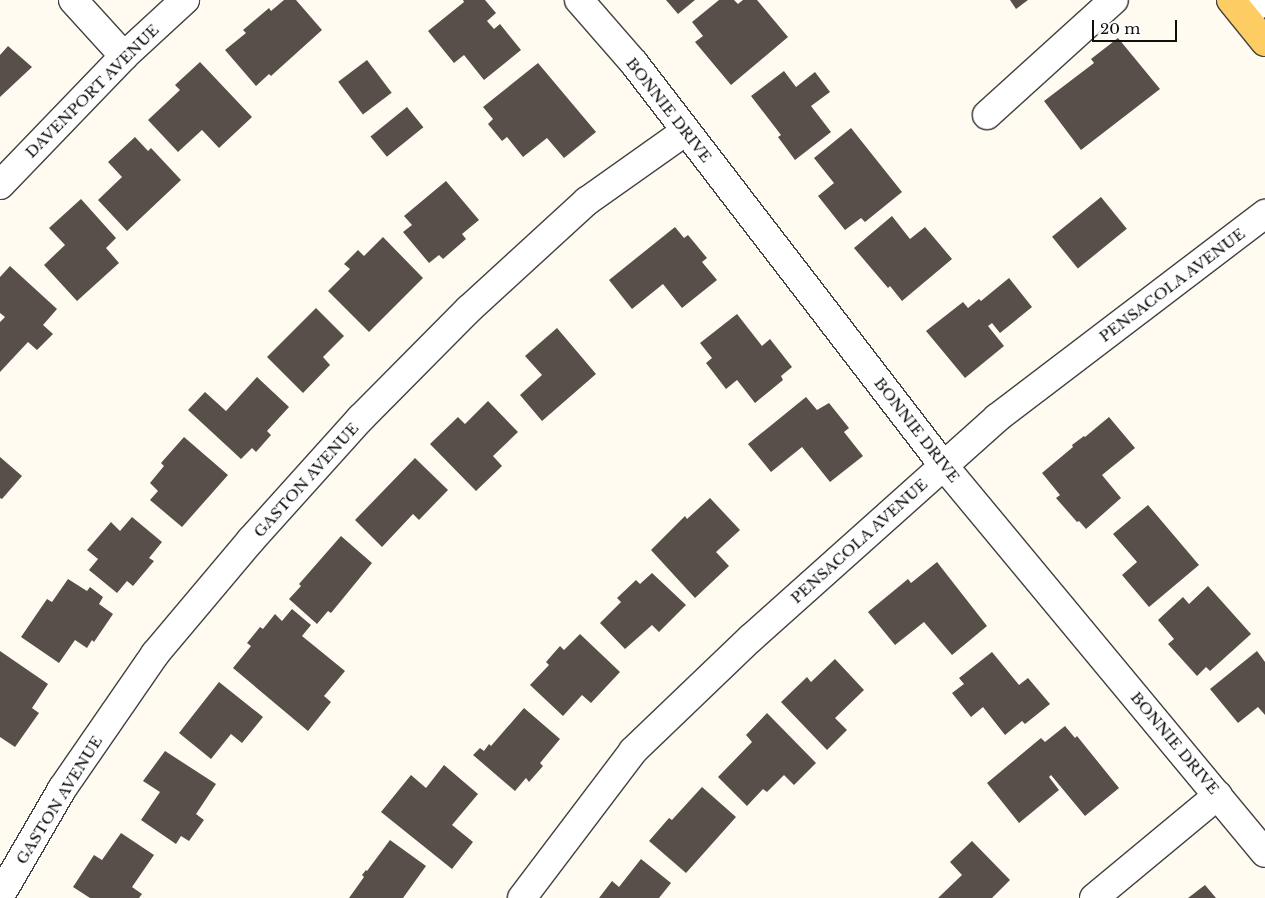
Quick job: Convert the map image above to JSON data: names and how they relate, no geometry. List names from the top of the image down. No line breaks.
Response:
{"streets":{"street":["DAVENPORT AVENUE","BONNIE DRIVE","PENSACOLA AVENUE","GASTON AVENUE"]},"crossings":[["BONNIE DRIVE","PENSACOLA AVENUE"],["BONNIE DRIVE","GASTON AVENUE"]],"scale_bar":"20 m"}
